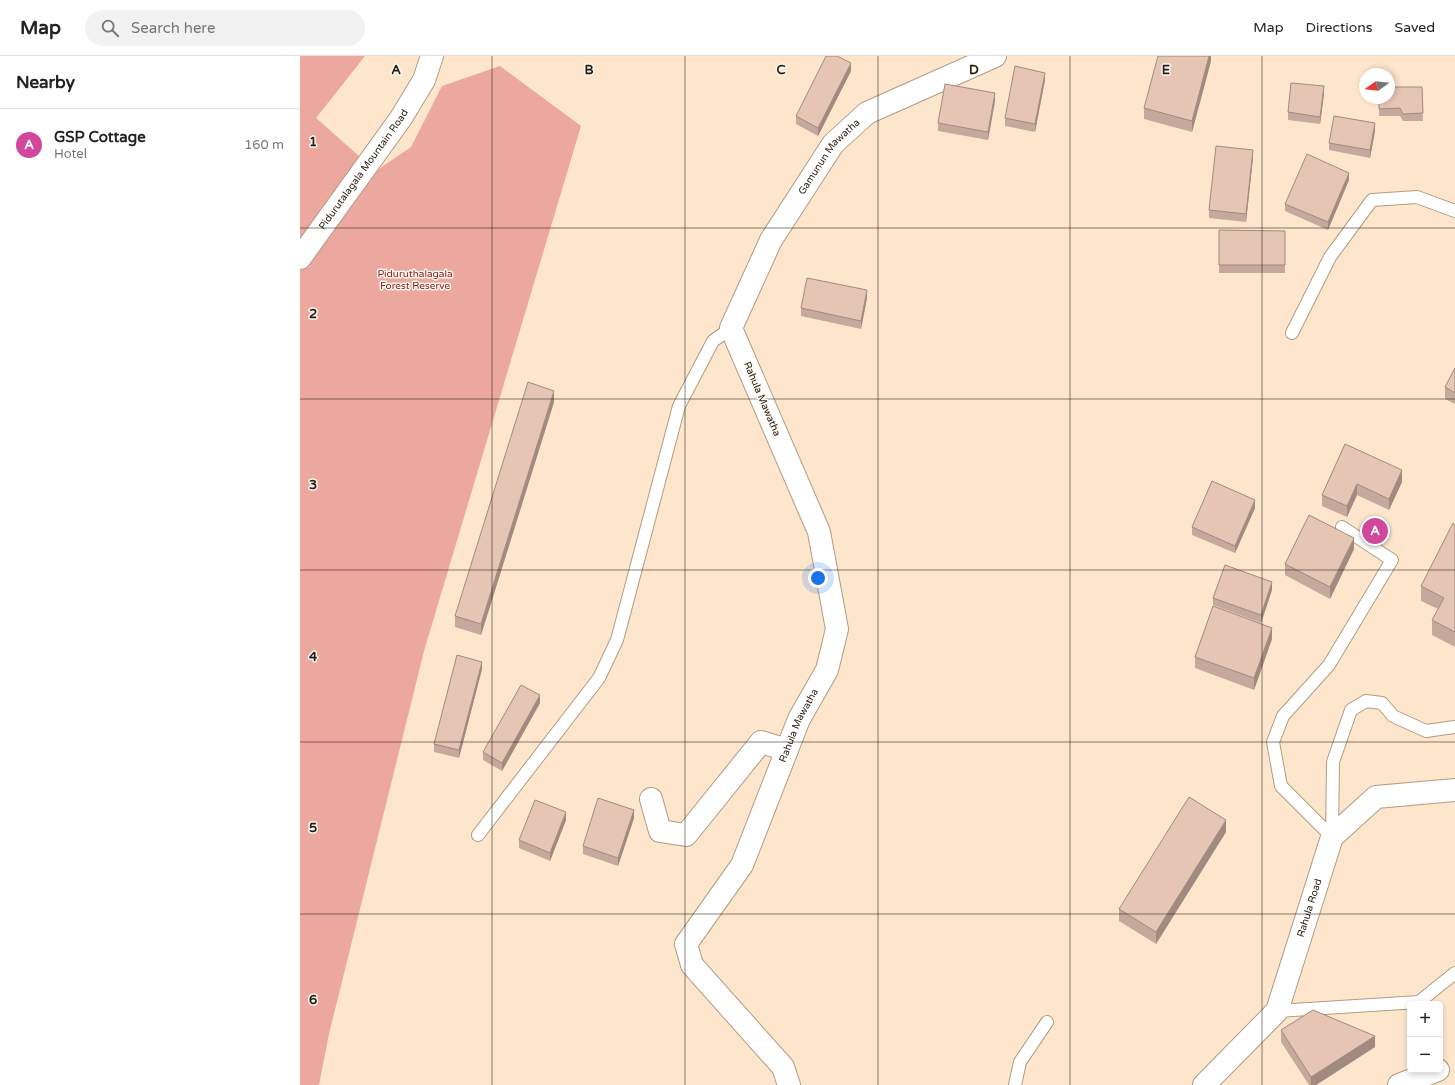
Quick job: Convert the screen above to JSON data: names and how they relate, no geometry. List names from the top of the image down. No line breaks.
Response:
{"streets":{"street":["Gamunun Mawatha","Pidurutalagala Mountain Road","Rahula Mawatha","Rahula Road"]},"crossings":[["Gamunun Mawatha","Rahula Mawatha"]],"parks":["Piduruthalagala Forest Reserve"],"north":"left","page":{"header":"Map","search":"Search here","nav":["Map","Directions","Saved"],"heading":"Nearby","list":[{"mark":"A","name":"GSP Cottage","note":"Hotel","value":"160 m"}],"pins":"A","map_buttons":["+","−"]},"grid":{"columns":["A","B","C","D","E"],"rows":["1","2","3","4","5","6"]}}
